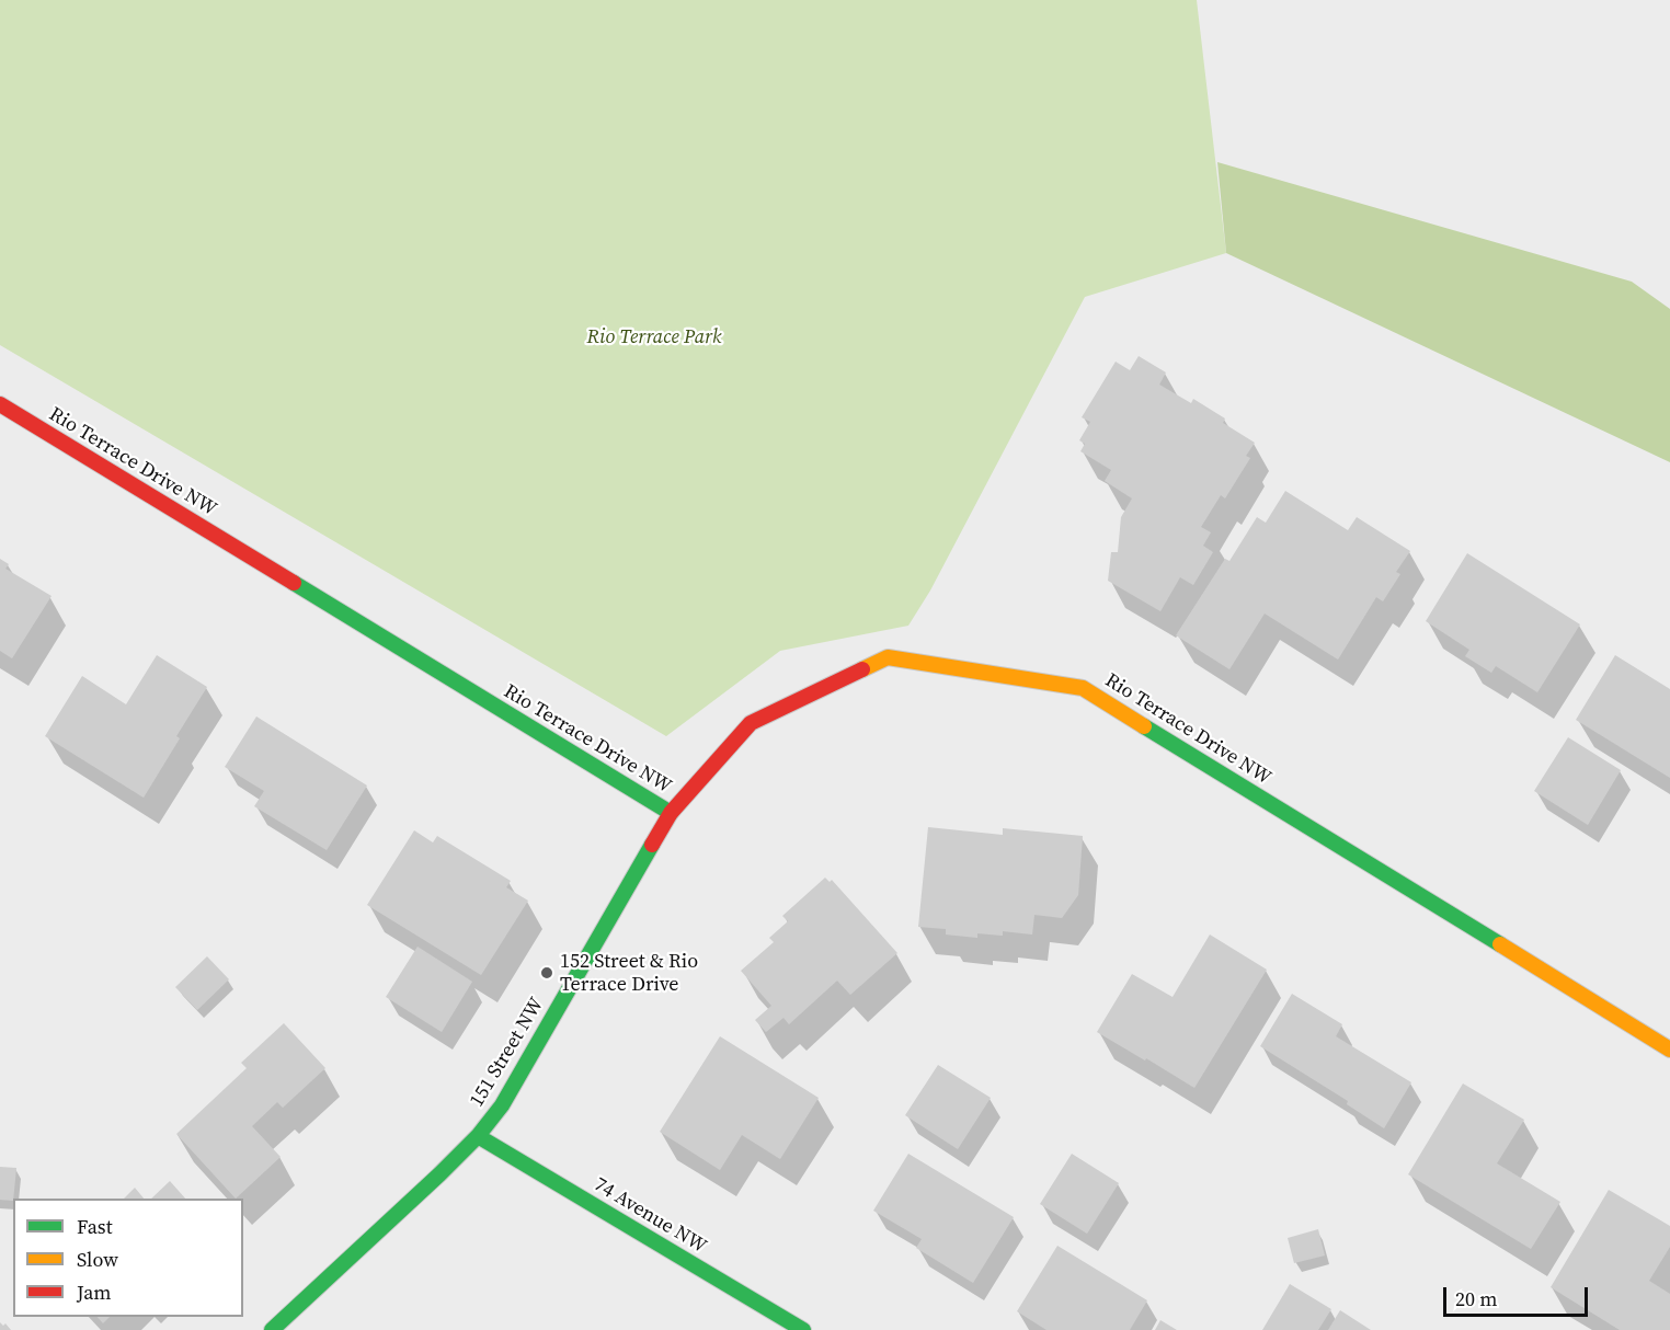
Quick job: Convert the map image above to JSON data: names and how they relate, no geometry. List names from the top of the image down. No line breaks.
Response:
{"streets":{"street":["Rio Terrace Drive NW","151 Street NW","74 Avenue NW"]},"crossings":[["Rio Terrace Drive NW","151 Street NW"],["151 Street NW","74 Avenue NW"]],"parks":["Rio Terrace Park"],"places":["152 Street & Rio Terrace Drive"],"legend":["Fast","Slow","Jam"],"scale_bar":"20 m"}
